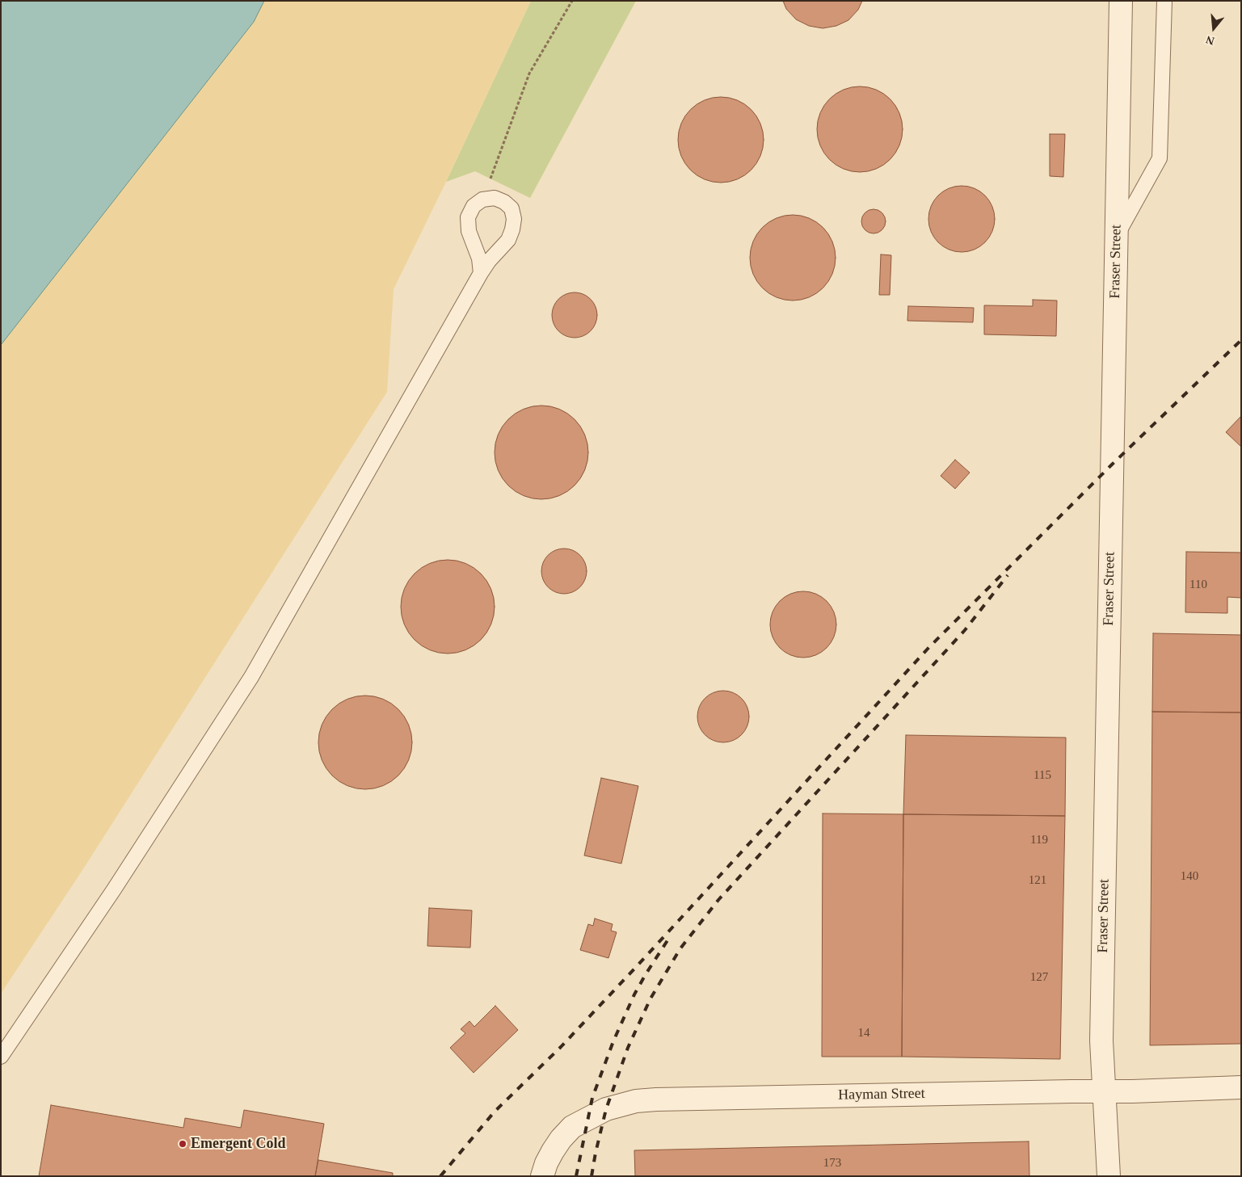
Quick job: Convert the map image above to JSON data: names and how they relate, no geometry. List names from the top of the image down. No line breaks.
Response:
{"streets":{"street":["Fraser Street","Hayman Street"]},"crossings":[["Fraser Street","Hayman Street"]],"places":["Emergent Cold"],"house_numbers":["110","115","119","140","121","127","14","173"],"north":"bottom"}
